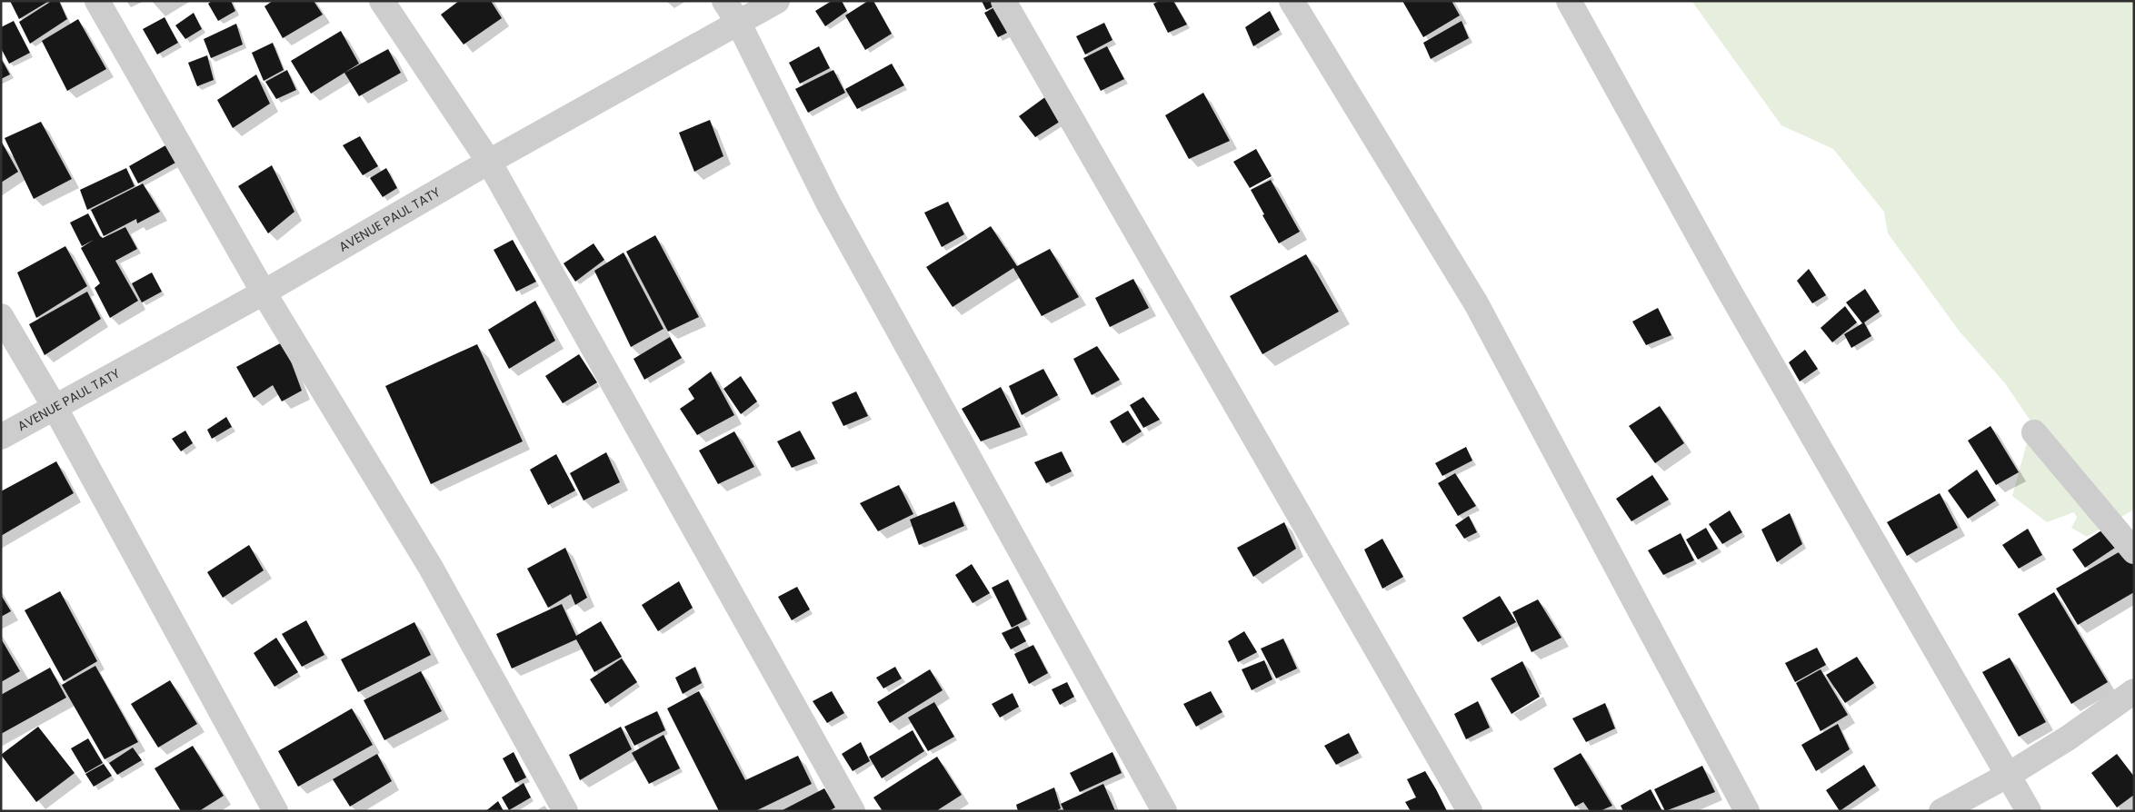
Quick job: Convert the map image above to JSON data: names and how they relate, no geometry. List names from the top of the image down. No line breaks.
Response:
{"streets":{"street":["AVENUE PAUL TATY"]}}
